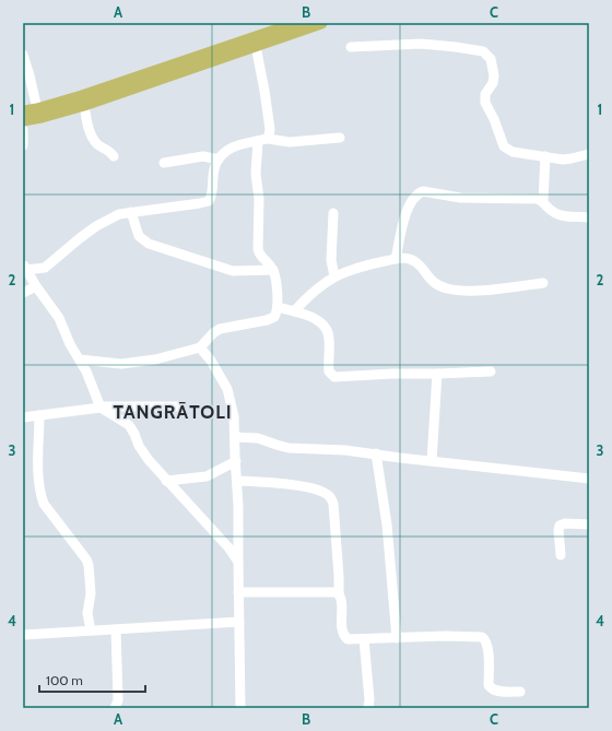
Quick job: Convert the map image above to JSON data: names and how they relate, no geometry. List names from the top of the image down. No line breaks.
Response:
{"districts":["TANGRĀTOLI"],"scale_bar":"100 m","grid":{"columns":["A","B","C"],"rows":["1","2","3","4"]}}
